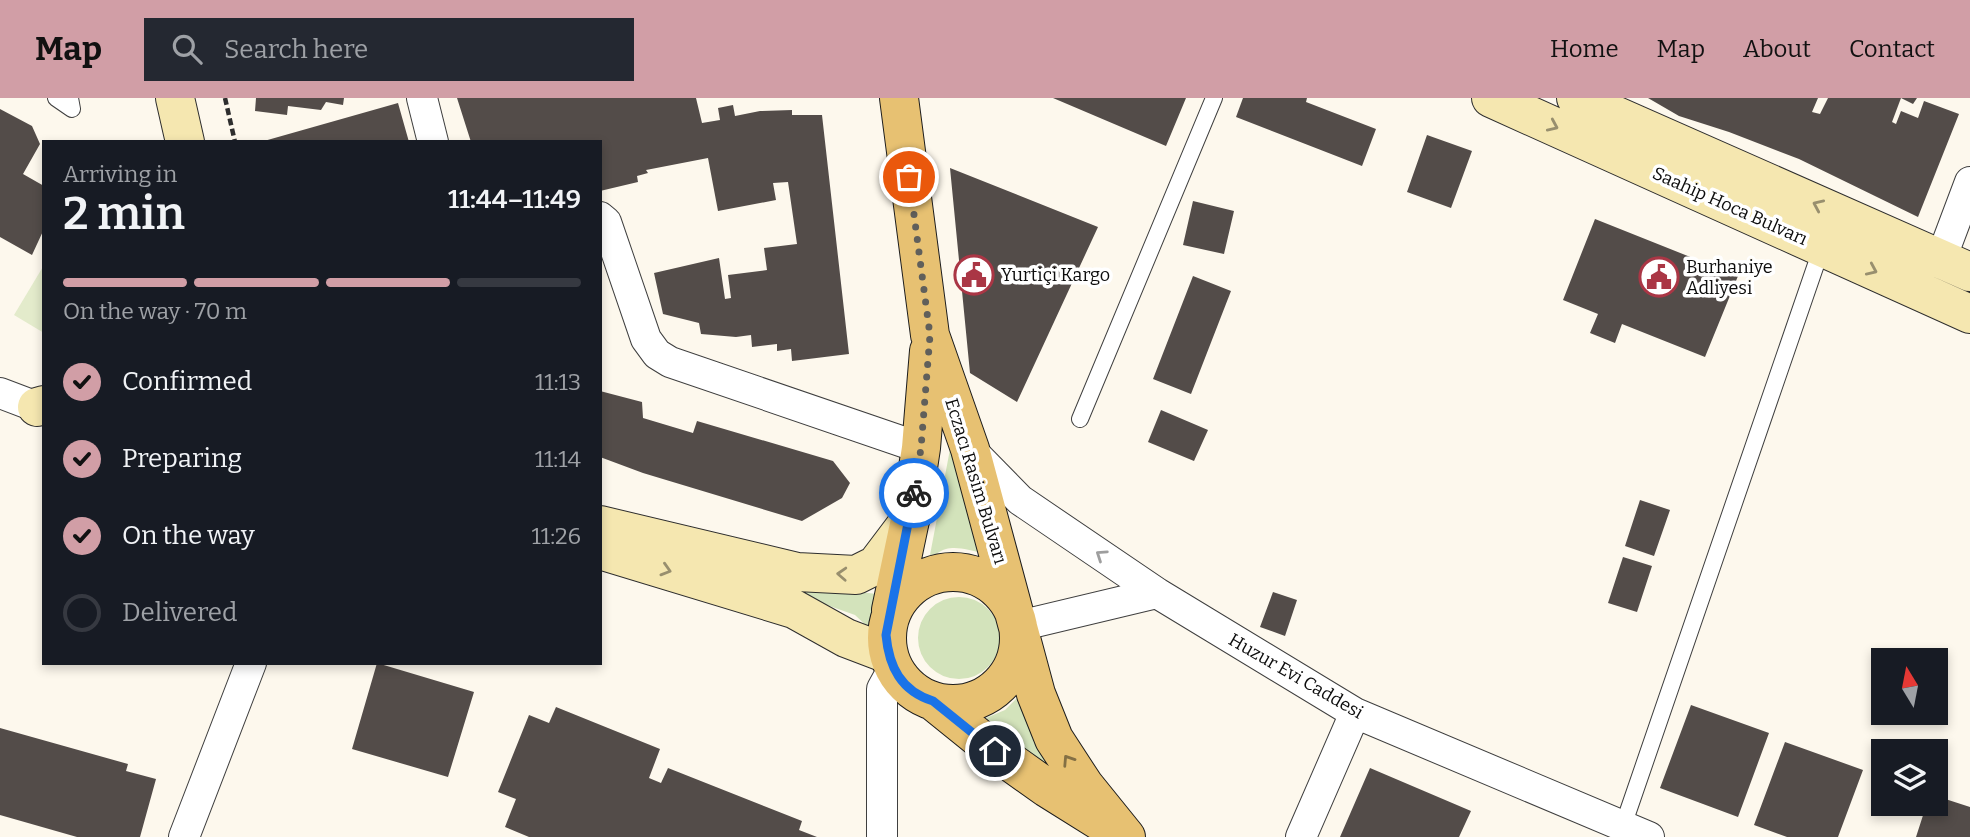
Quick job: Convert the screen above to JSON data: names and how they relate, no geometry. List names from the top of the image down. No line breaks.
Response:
{"streets":{"main road":["Saahip Hoca Bulvarı","Eczacı Rasim Bulvarı"],"street":["Huzur Evi Caddesi"]},"crossings":[["Eczacı Rasim Bulvarı","Huzur Evi Caddesi"]],"places":{"public building":["Yurtiçi Kargo","Burhaniye Adliyesi"]},"north":"top","page":{"header":"Map","search":"Search here","nav":["Home","Map","About","Contact"],"heading":["2 min","Arriving in","11:44–11:49"],"bar":"On the way · 70 m","list":[["Confirmed","11:13"],["Preparing","11:14"],["On the way","11:26"],"Delivered"]}}
